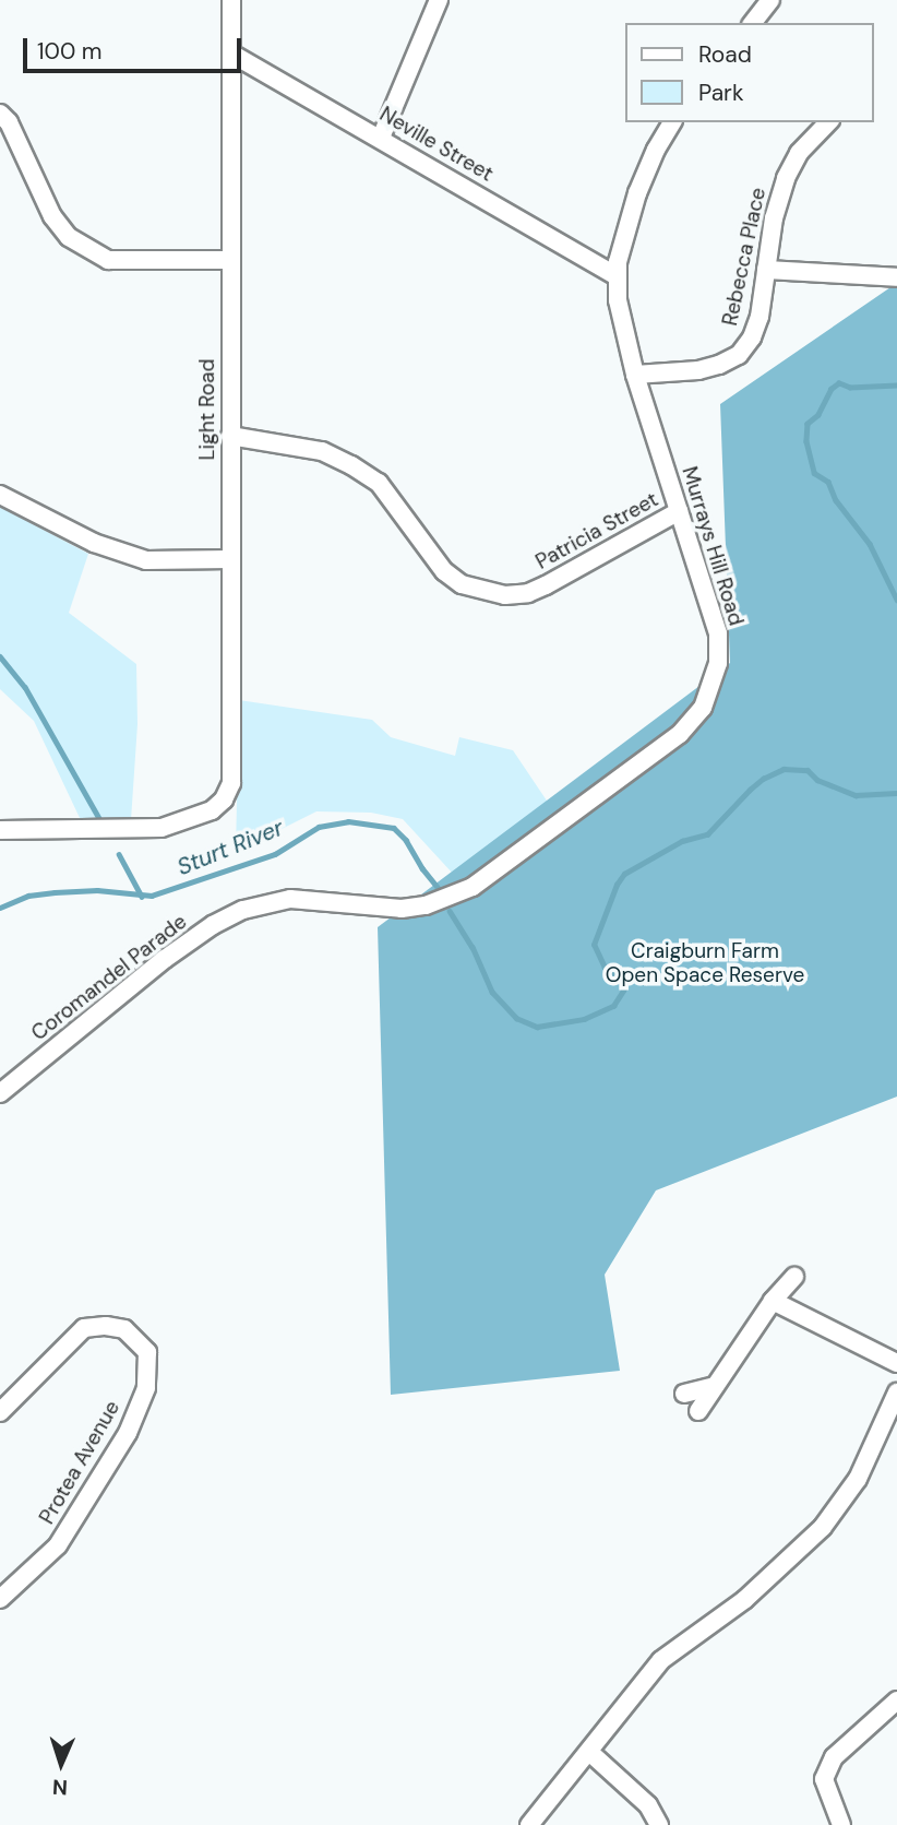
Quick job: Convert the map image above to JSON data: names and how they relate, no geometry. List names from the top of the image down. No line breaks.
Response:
{"streets":{"street":["Neville Street","Rebecca Place","Light Road","Patricia Street","Murrays Hill Road","Coromandel Parade","Protea Avenue"]},"crossings":[["Neville Street","Light Road"],["Neville Street","Murrays Hill Road"],["Rebecca Place","Murrays Hill Road"],["Light Road","Patricia Street"],["Patricia Street","Murrays Hill Road"],["Murrays Hill Road","Coromandel Parade"]],"water":["Sturt River"],"parks":["Craigburn Farm Open Space Reserve"],"legend":["Road","Park"],"scale_bar":"100 m","north":"bottom"}
